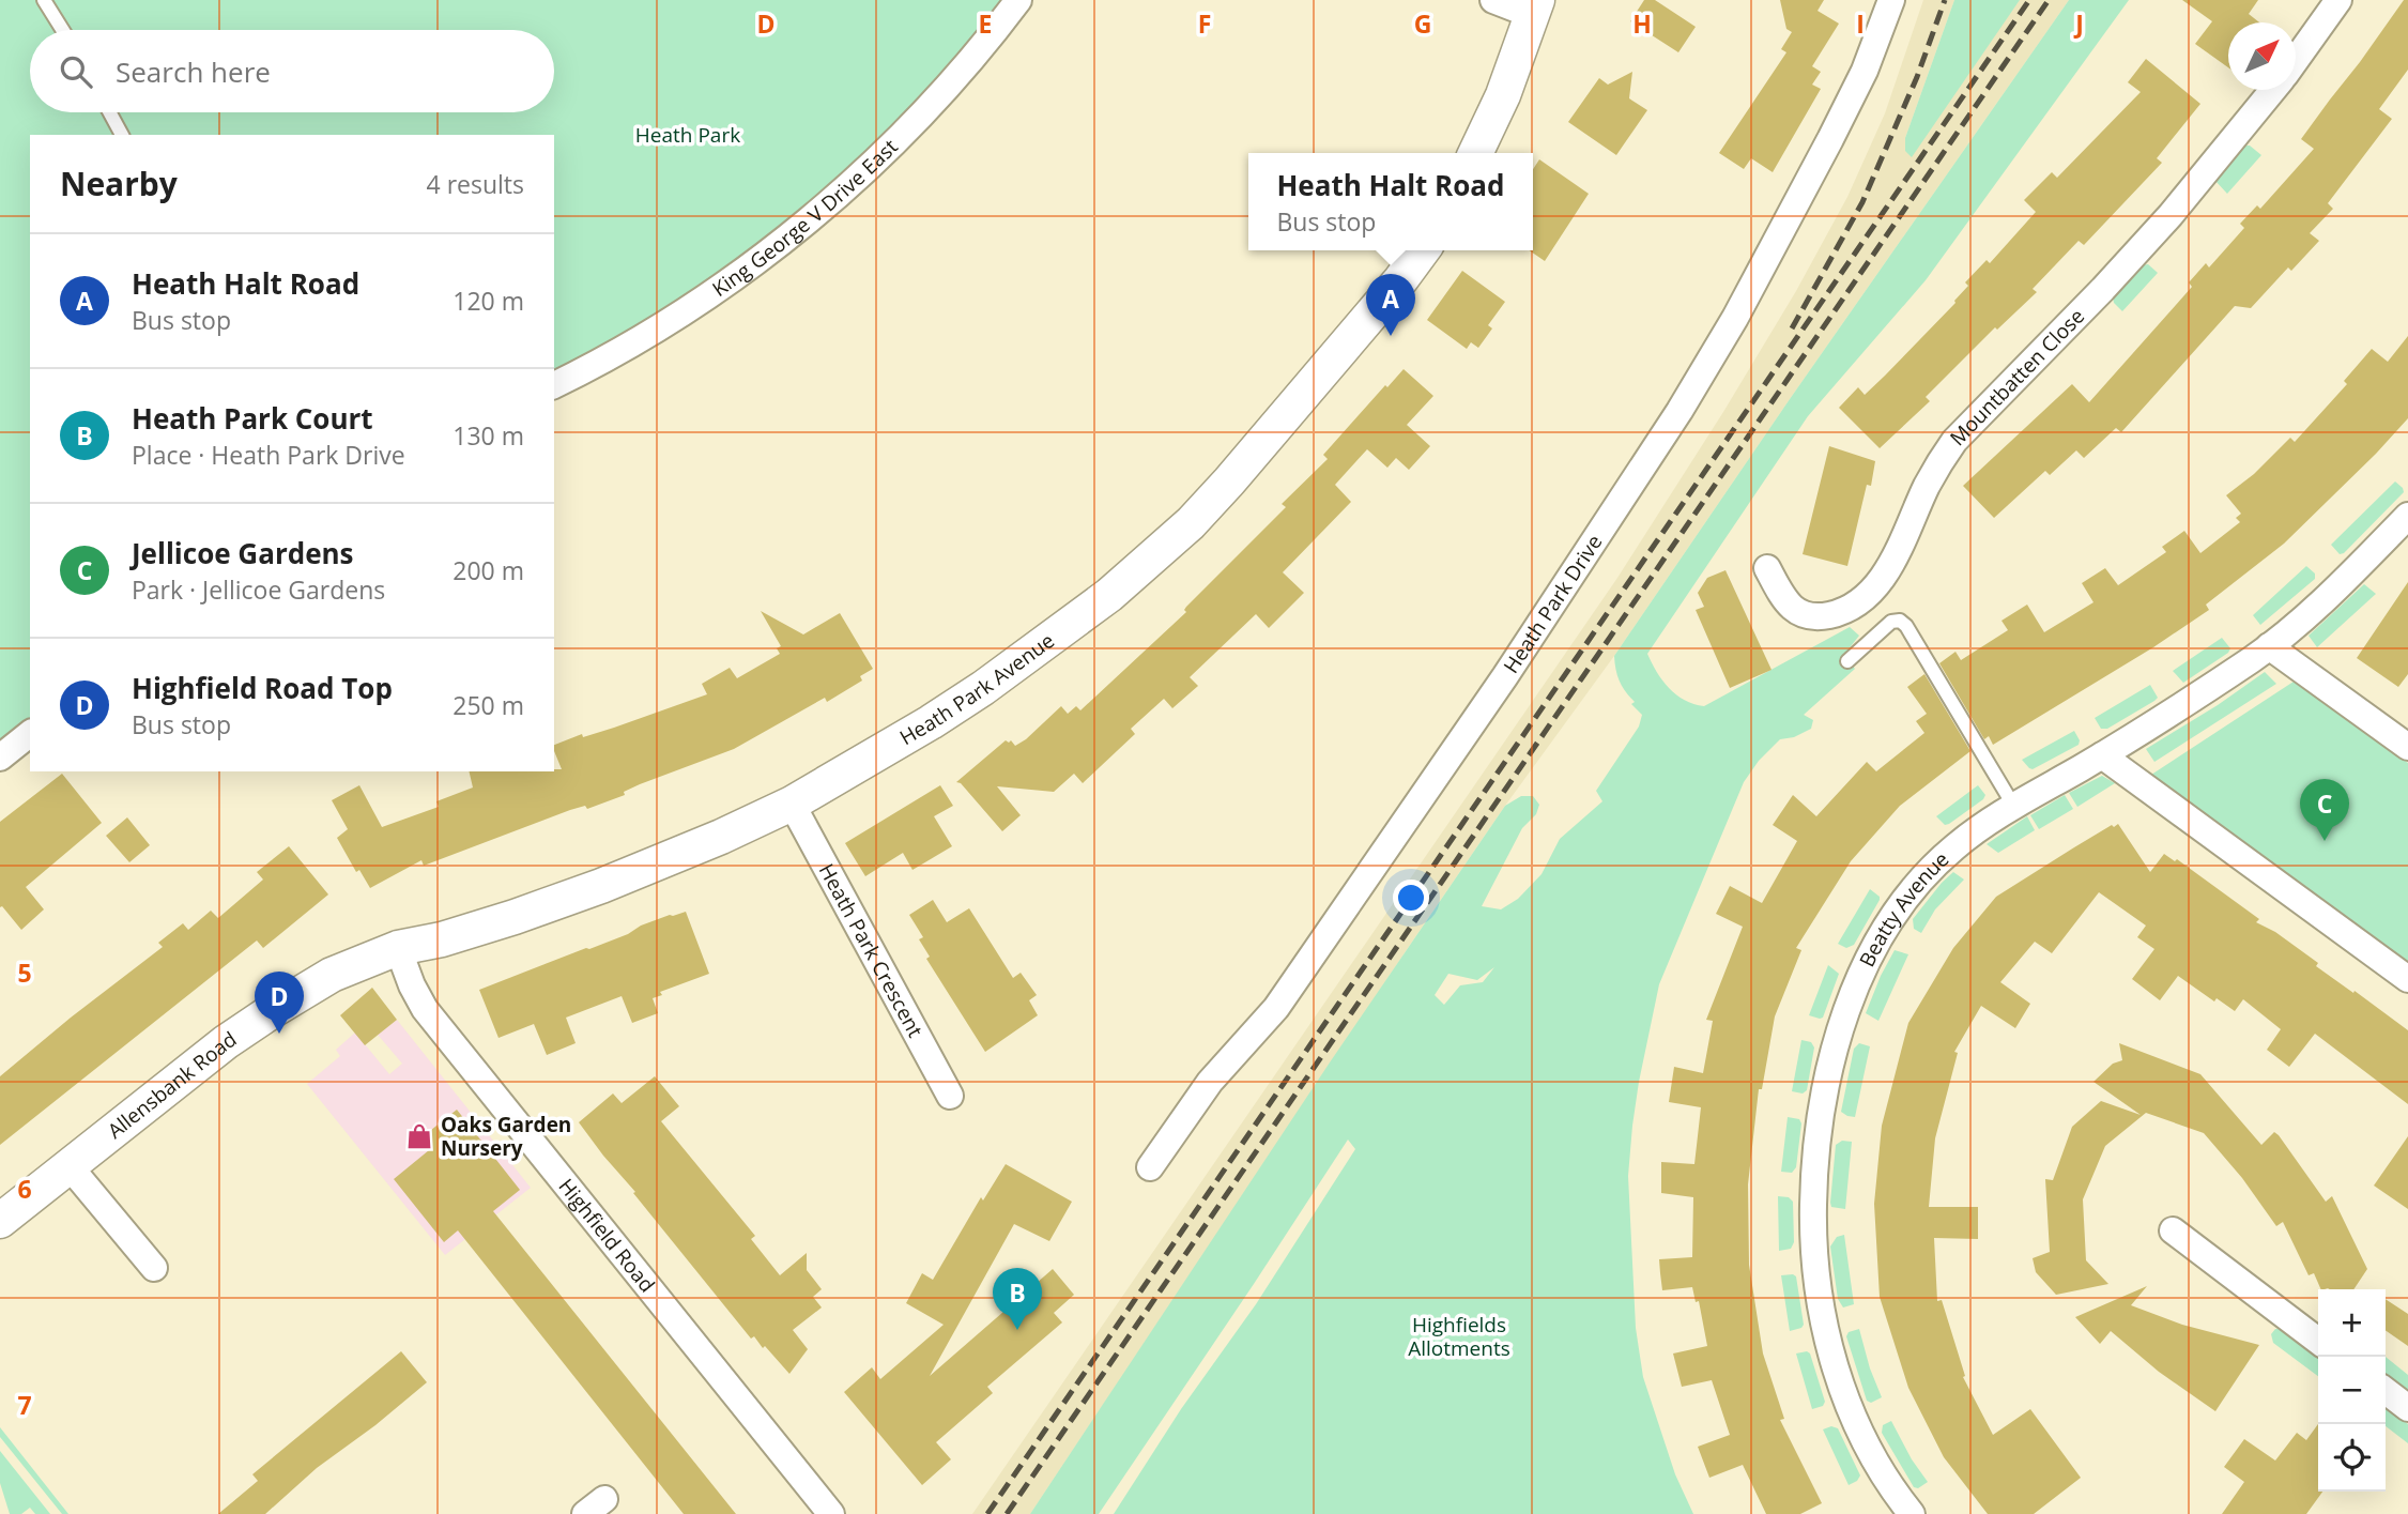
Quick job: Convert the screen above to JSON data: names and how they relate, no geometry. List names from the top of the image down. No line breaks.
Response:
{"streets":{"street":["King George V Drive East","Mountbatten Close","Heath Park Drive","Heath Park Avenue","Beatty Avenue","Heath Park Crescent","Allensbank Road","Highfield Road"]},"crossings":[["Heath Park Avenue","Heath Park Crescent"],["Heath Park Avenue","Allensbank Road"],["Heath Park Avenue","Highfield Road"],["Allensbank Road","Highfield Road"]],"parks":["Heath Park","Highfields Allotments"],"places":{"shop":["Oaks Garden Nursery"]},"north":"top right","page":{"search":"Search here","heading":["Nearby","4 results"],"popup":["Heath Halt Road","Bus stop"],"list":[{"mark":"A","name":"Heath Halt Road","note":"Bus stop","value":"120 m"},{"mark":"B","name":"Heath Park Court","note":"Place · Heath Park Drive","value":"130 m"},{"mark":"C","name":"Jellicoe Gardens","note":"Park · Jellicoe Gardens","value":"200 m"},{"mark":"D","name":"Highfield Road Top","note":"Bus stop","value":"250 m"}],"pins":["A","C","D","B"],"map_buttons":["+","−"]},"grid":{"columns":["D","E","F","G","H","I","J"],"rows":["5","6","7"]}}
